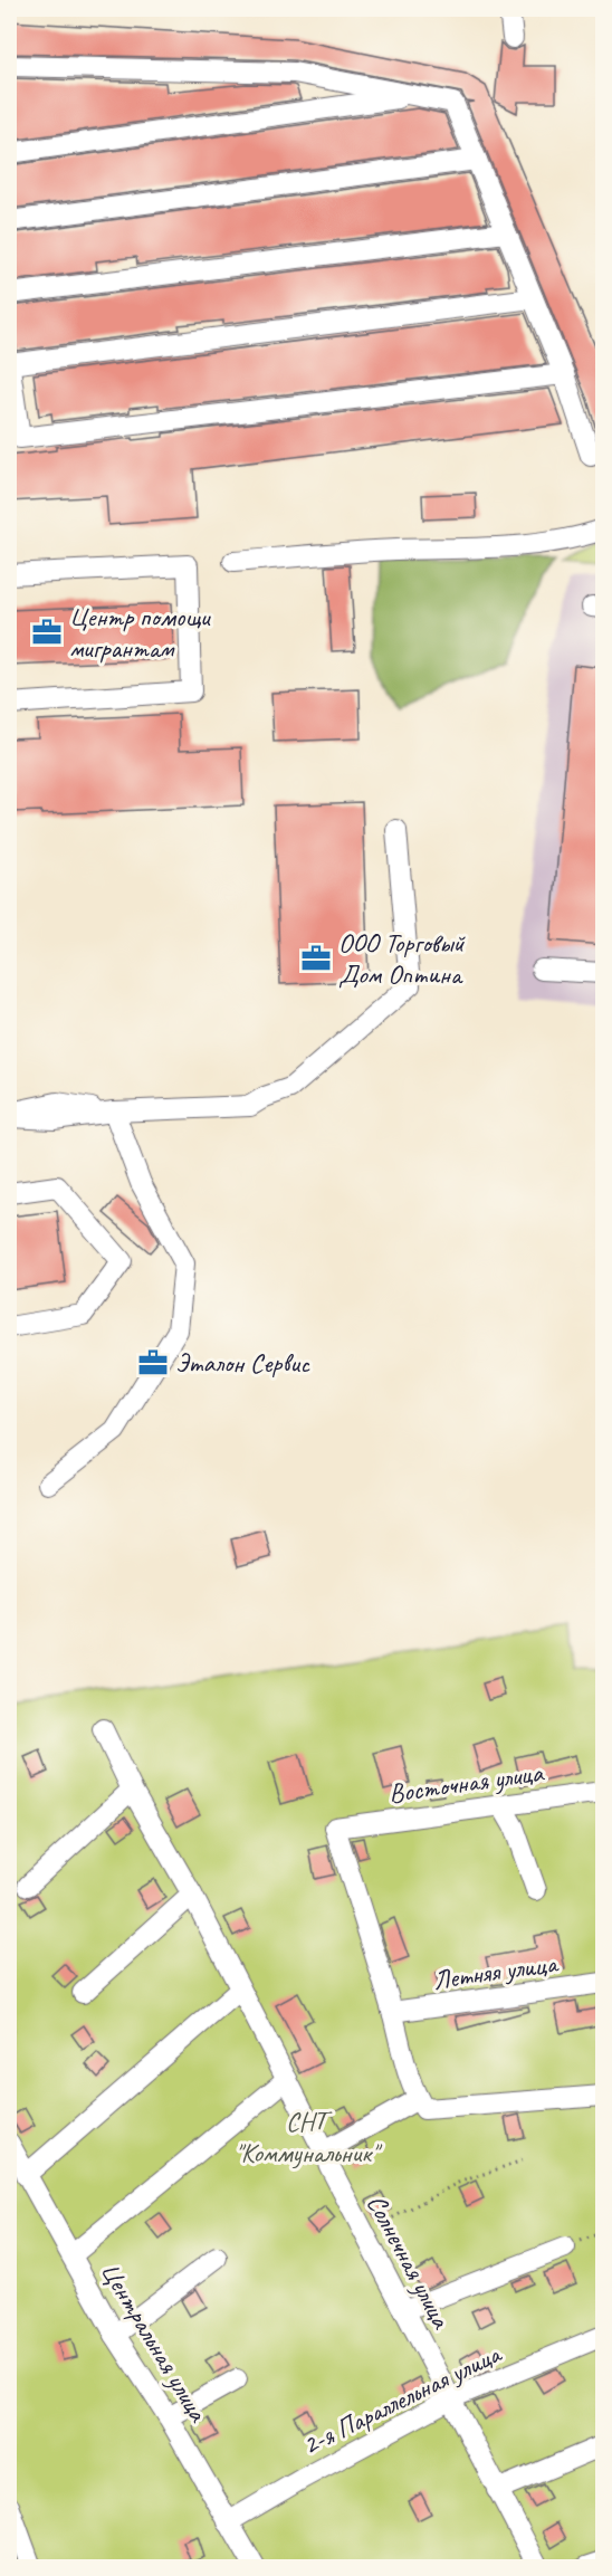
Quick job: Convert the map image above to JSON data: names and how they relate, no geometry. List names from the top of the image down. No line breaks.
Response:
{"streets":{"street":["Восточная улица","Летняя улица","Солнечная улица","Центральная улица","2-я Параллельная улица"]},"crossings":[["Восточная улица","Летняя улица"],["Солнечная улица","2-я Параллельная улица"],["Центральная улица","2-я Параллельная улица"]],"parks":["СНТ \"Коммунальник\""],"places":{"office":["Центр помощи мигрантам","ООО Торговый Дом Оптина","Эталон Сервис"]}}
